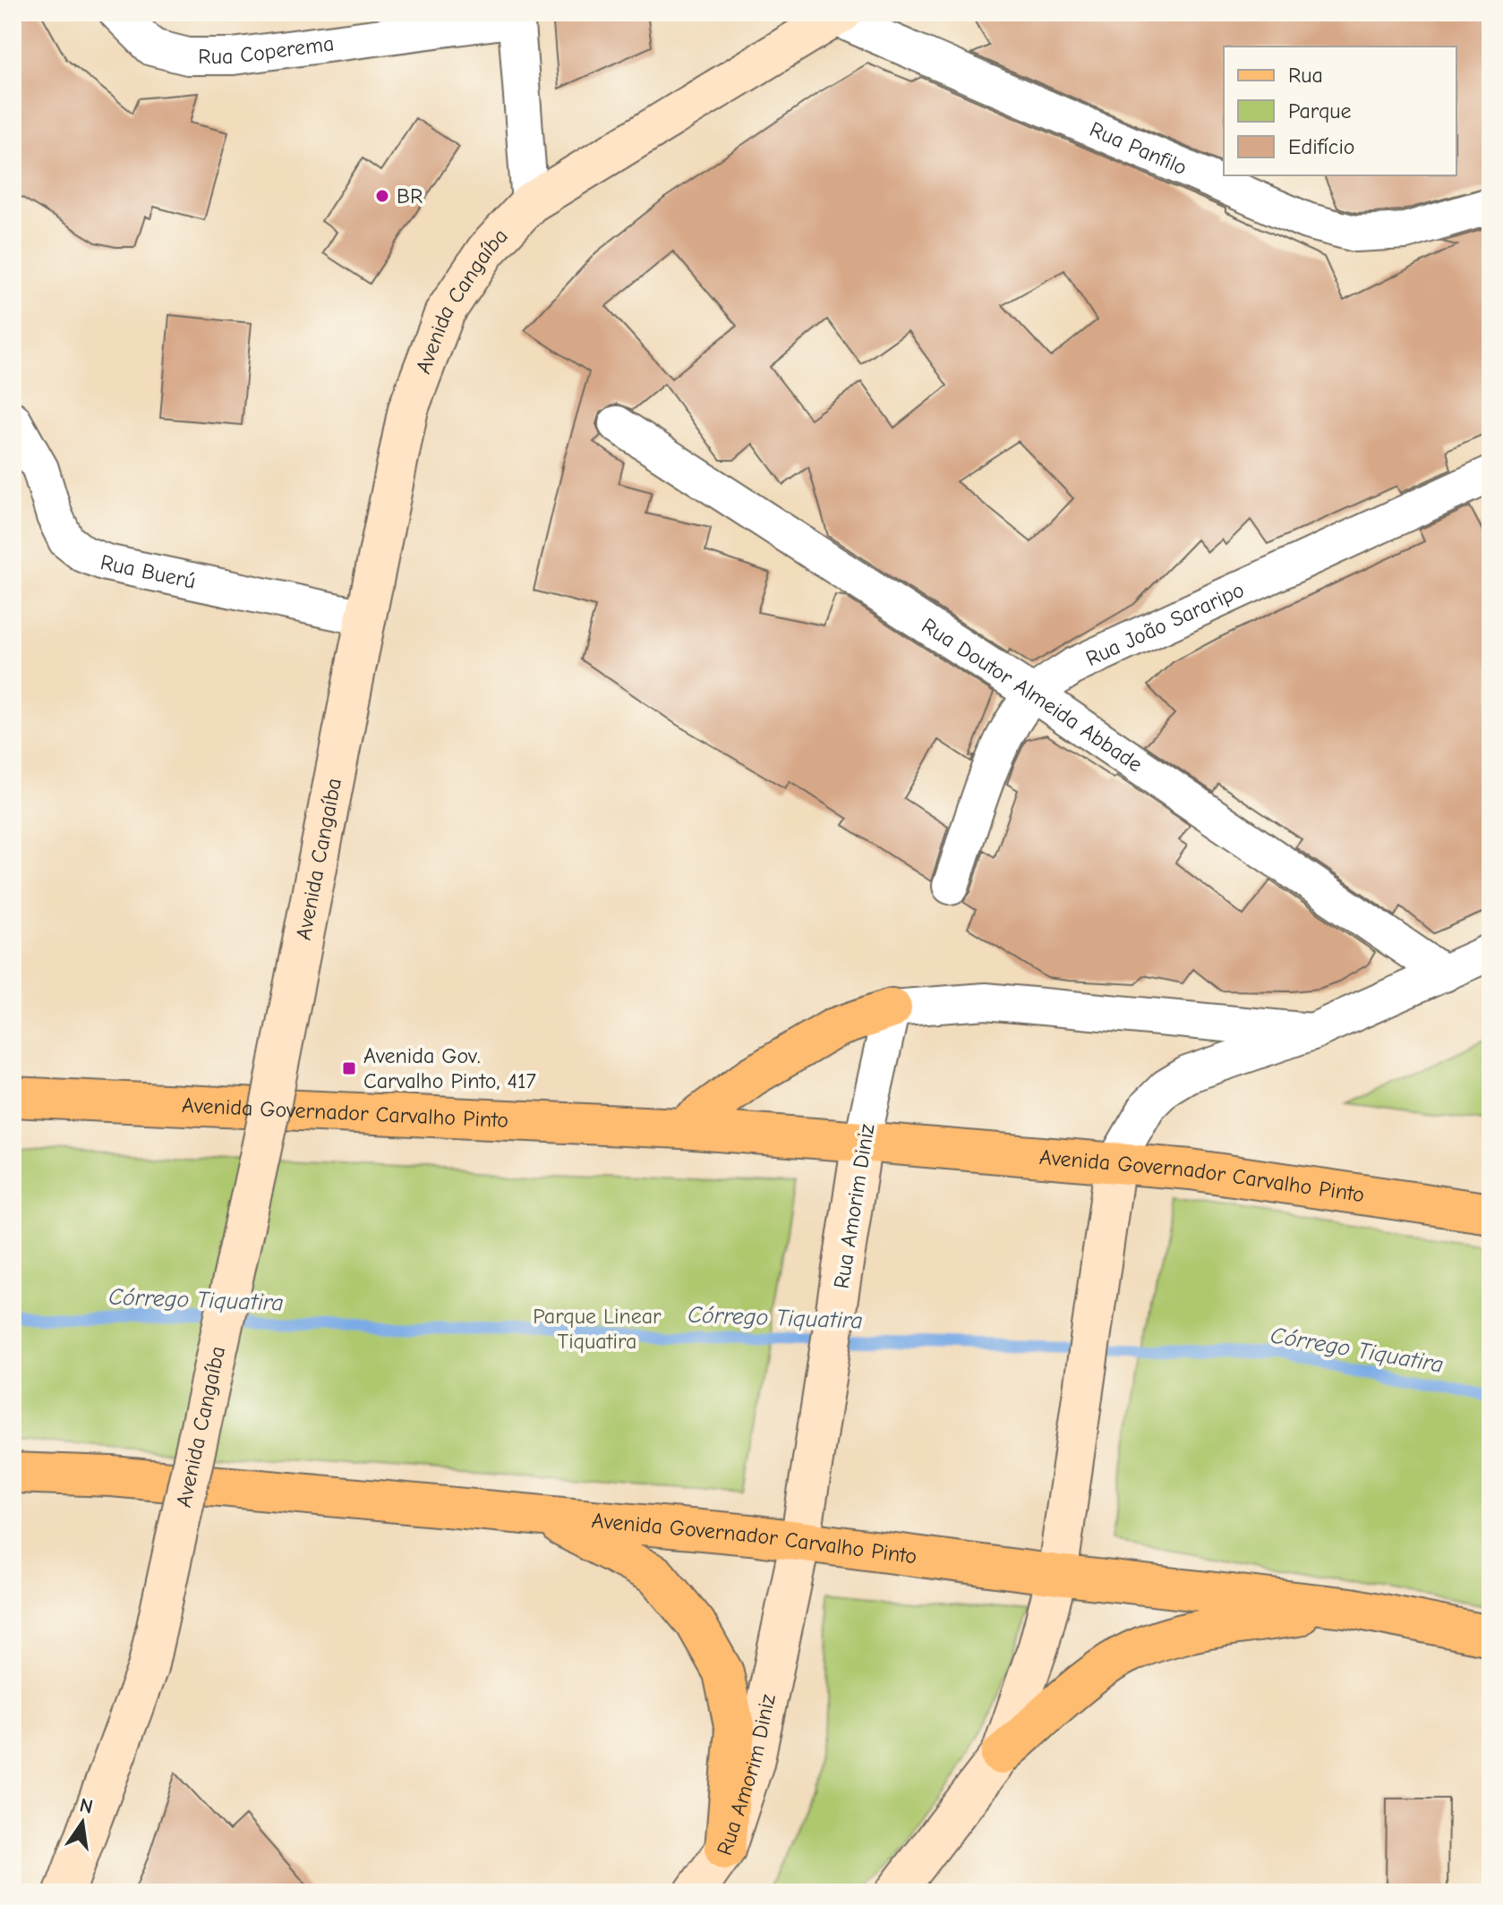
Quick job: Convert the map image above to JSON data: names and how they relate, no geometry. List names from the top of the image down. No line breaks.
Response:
{"streets":{"main road":["Avenida Cangaíba","Avenida Governador Carvalho Pinto","Rua Amorim Diniz"],"street":["Rua Coperema","Rua Panfilo","Rua Buerú","Rua João Sararipo","Rua Doutor Almeida Abbade"]},"crossings":[["Rua Panfilo","Avenida Cangaíba"],["Avenida Cangaíba","Rua Buerú"],["Rua João Sararipo","Rua Doutor Almeida Abbade"],["Avenida Governador Carvalho Pinto","Rua Amorim Diniz"]],"water":["Córrego Tiquatira"],"parks":["Parque Linear Tiquatira"],"places":{"other":["BR"],"transit":["Avenida Gov. Carvalho Pinto, 417"]},"legend":["Rua","Parque","Edifício"],"north":"top"}
